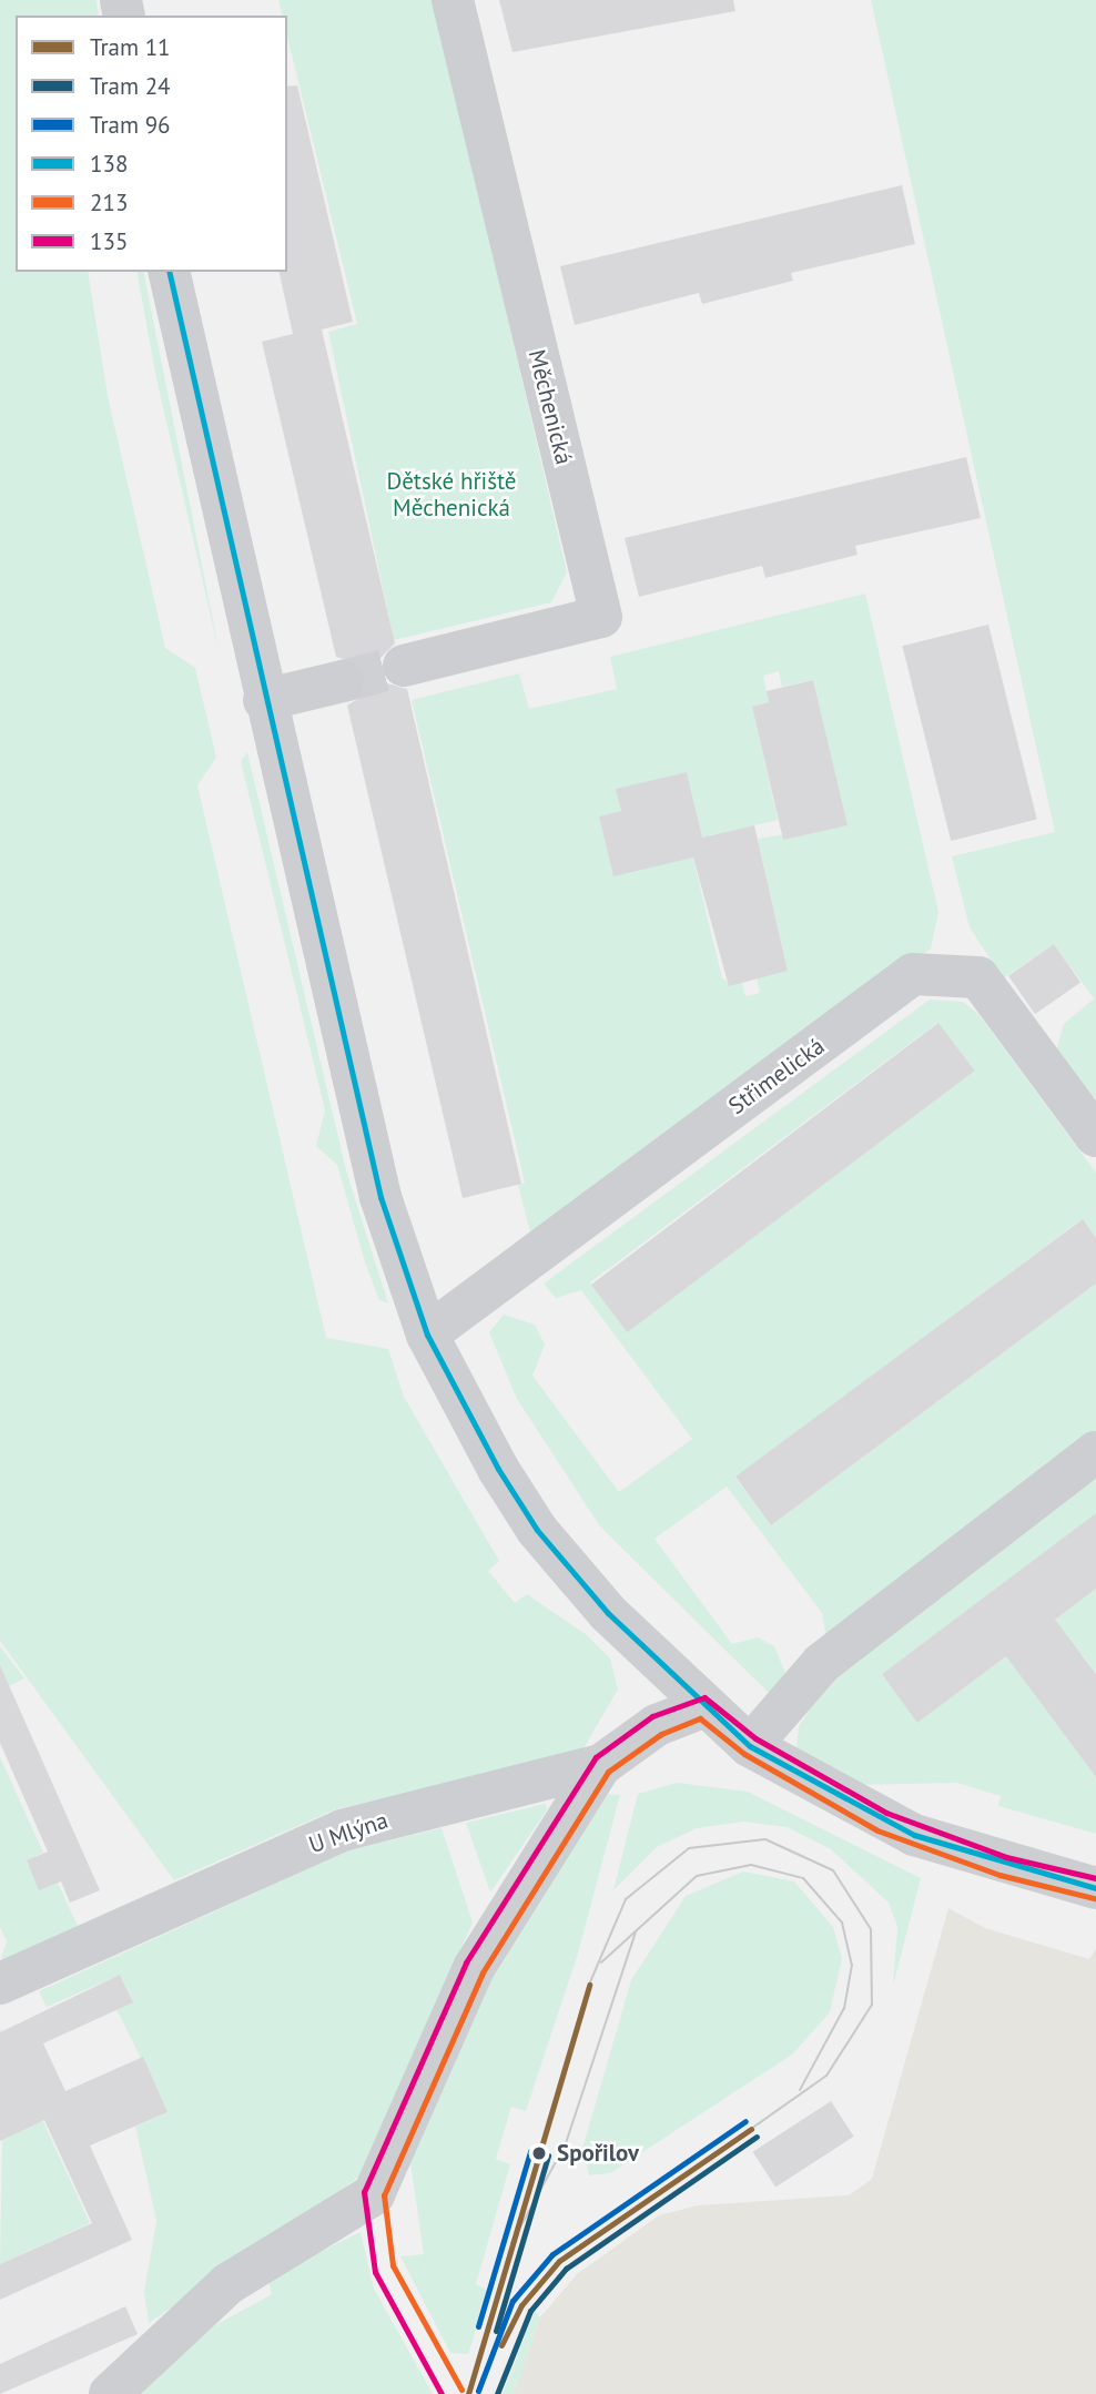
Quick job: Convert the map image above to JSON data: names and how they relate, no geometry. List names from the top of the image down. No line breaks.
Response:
{"streets":{"street":["Měchenická","Střimelická","U Mlýna"]},"parks":["Dětské hřiště Měchenická"],"places":["Spořilov"],"lines":["transit line 138","transit line 135","transit line 213","tram line 11","tram line 96","tram line 24"],"legend":["Tram 11","Tram 24","Tram 96","138","213","135"]}
